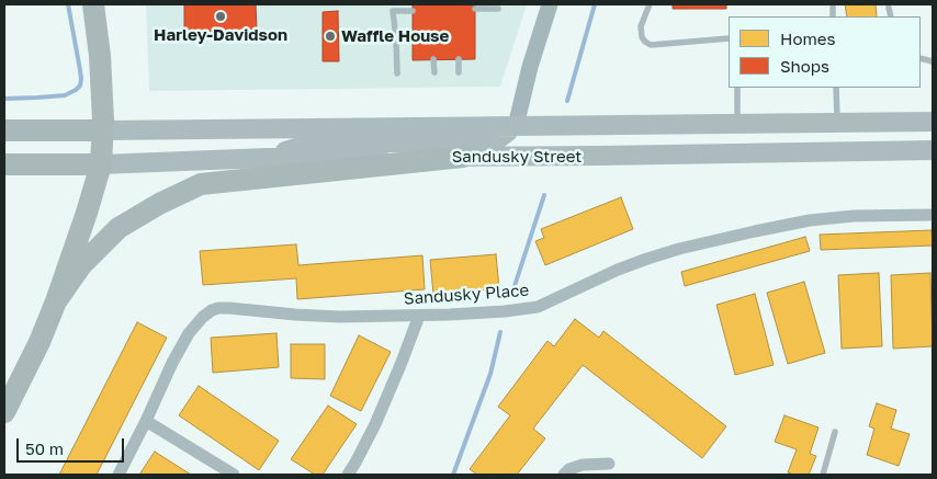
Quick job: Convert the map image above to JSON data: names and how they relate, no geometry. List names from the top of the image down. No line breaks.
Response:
{"streets":{"main road":["Sandusky Street"],"street":["Sandusky Place"]},"places":["Harley-Davidson","Waffle House"],"legend":["Homes","Shops"],"scale_bar":"50 m"}
